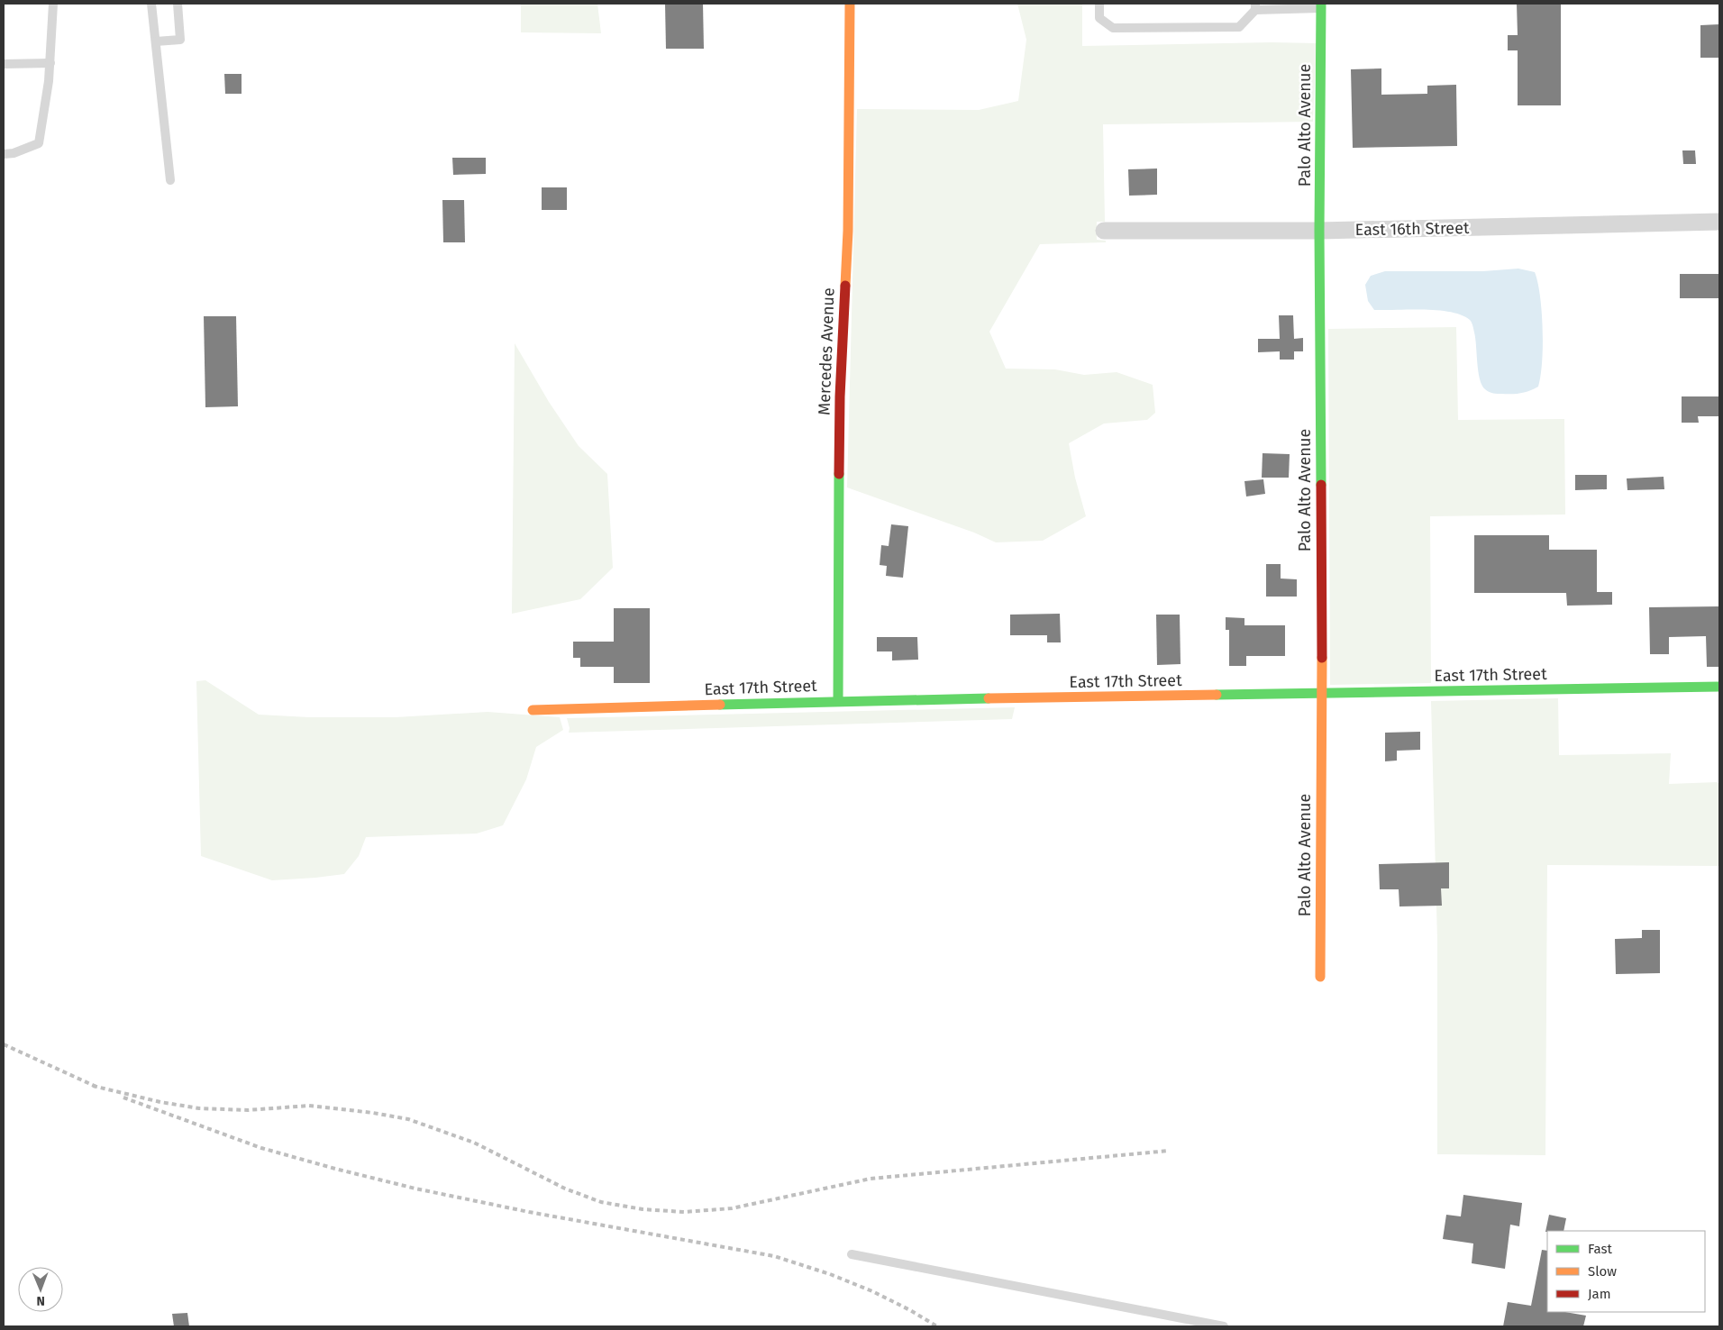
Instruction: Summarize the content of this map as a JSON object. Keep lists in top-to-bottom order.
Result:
{
  "streets": {
    "street": [
      "Palo Alto Avenue",
      "East 16th Street",
      "Mercedes Avenue",
      "East 17th Street"
    ]
  },
  "crossings": [
    ["Palo Alto Avenue", "East 16th Street"],
    ["Palo Alto Avenue", "East 17th Street"],
    ["Mercedes Avenue", "East 17th Street"]
  ],
  "legend": ["Fast", "Slow", "Jam"],
  "north": "bottom"
}
